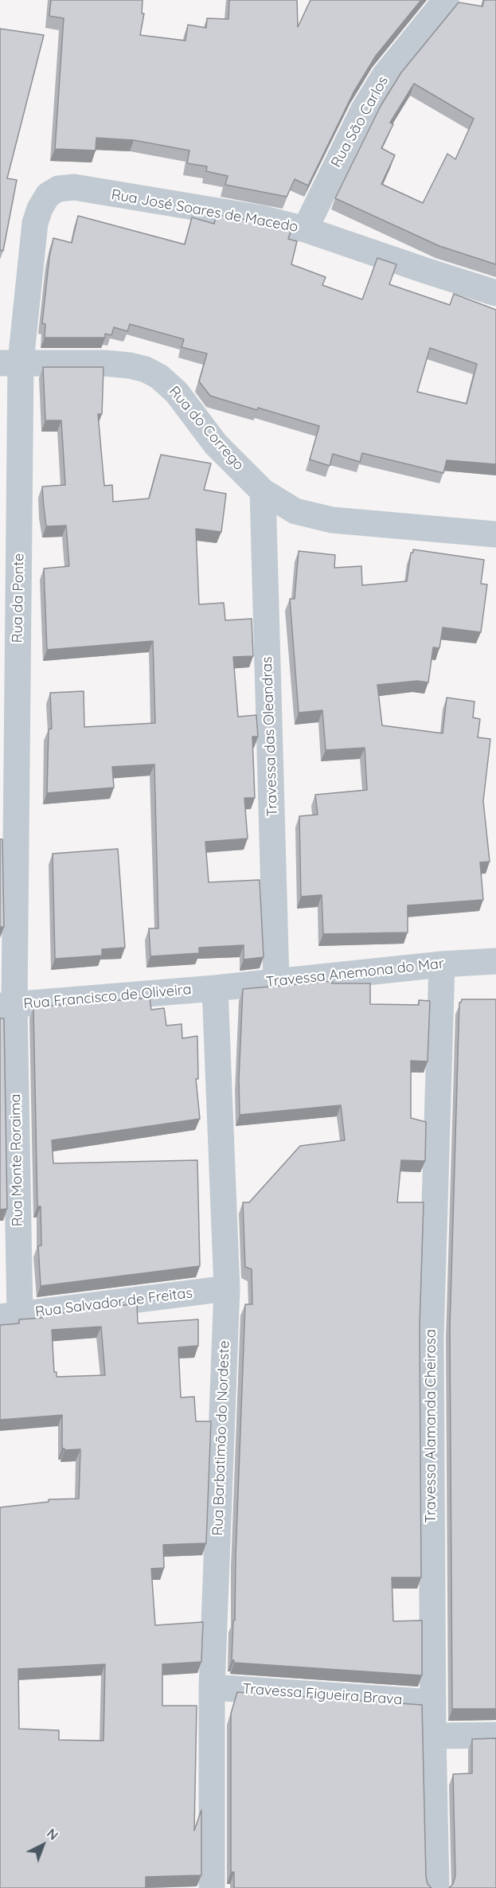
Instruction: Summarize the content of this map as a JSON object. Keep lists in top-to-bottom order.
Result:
{
  "streets": {
    "street": [
      "Rua São Carlos",
      "Rua José Soares de Macedo",
      "Rua do Corrego",
      "Rua da Ponte",
      "Travessa das Oleandras",
      "Travessa Anemona do Mar",
      "Rua Francisco de Oliveira",
      "Rua Monte Roraima",
      "Rua Salvador de Freitas",
      "Travessa Alamanda Cheirosa",
      "Rua Barbatimão do Nordeste",
      "Travessa Figueira Brava"
    ]
  },
  "crossings": [
    ["Rua São Carlos", "Rua José Soares de Macedo"],
    ["Rua José Soares de Macedo", "Rua da Ponte"],
    ["Rua do Corrego", "Rua da Ponte"],
    ["Rua do Corrego", "Travessa das Oleandras"],
    ["Rua da Ponte", "Rua Francisco de Oliveira"],
    ["Rua da Ponte", "Rua Monte Roraima"],
    ["Travessa das Oleandras", "Travessa Anemona do Mar"],
    ["Travessa Anemona do Mar", "Rua Francisco de Oliveira"],
    ["Travessa Anemona do Mar", "Travessa Alamanda Cheirosa"],
    ["Travessa Anemona do Mar", "Rua Barbatimão do Nordeste"],
    ["Rua Francisco de Oliveira", "Rua Monte Roraima"],
    ["Rua Francisco de Oliveira", "Rua Barbatimão do Nordeste"],
    ["Rua Monte Roraima", "Rua Salvador de Freitas"],
    ["Rua Salvador de Freitas", "Rua Barbatimão do Nordeste"],
    ["Travessa Alamanda Cheirosa", "Travessa Figueira Brava"],
    ["Rua Barbatimão do Nordeste", "Travessa Figueira Brava"]
  ],
  "north": "top right"
}
